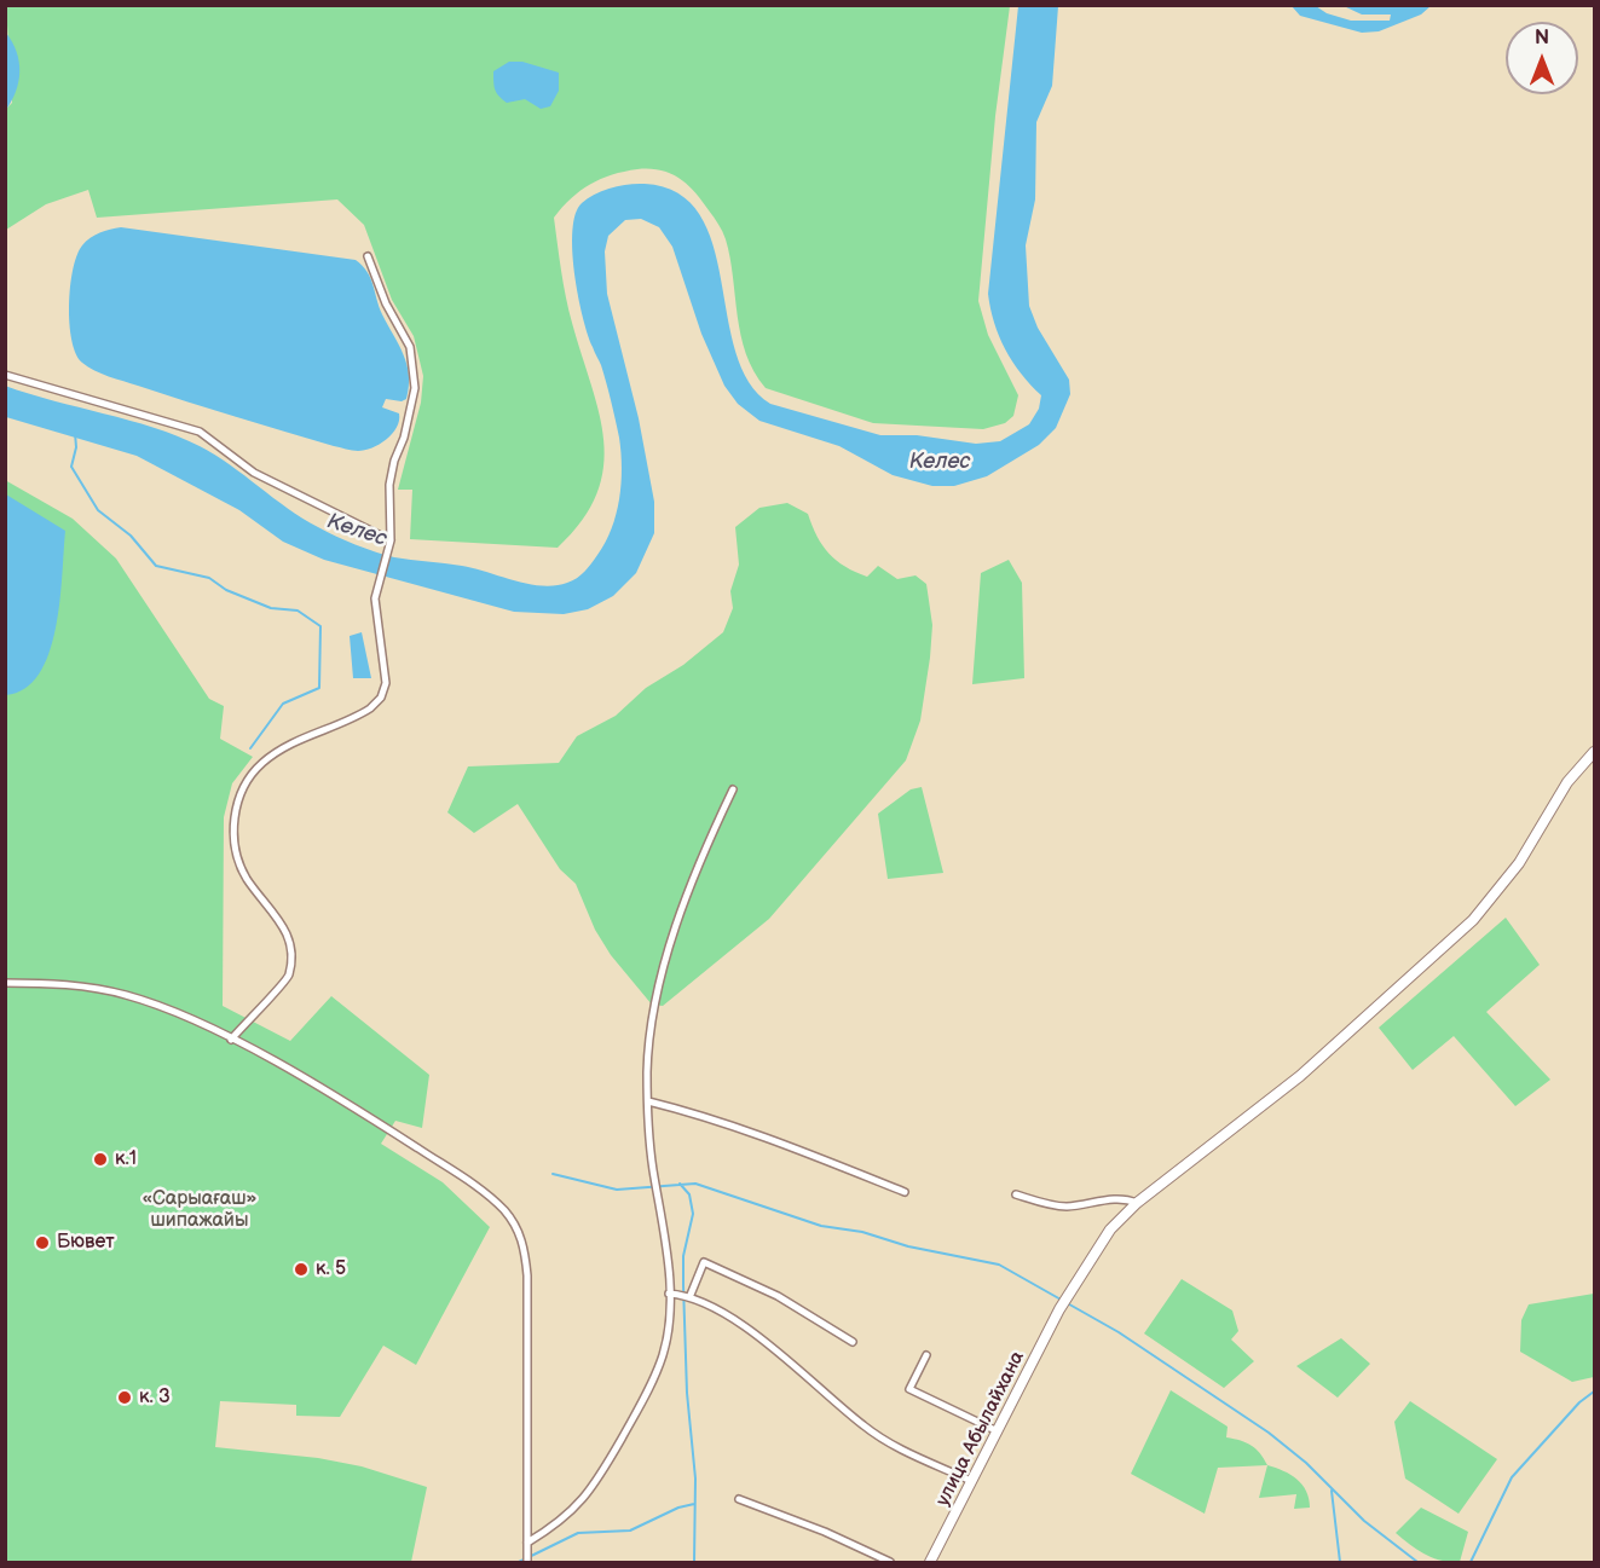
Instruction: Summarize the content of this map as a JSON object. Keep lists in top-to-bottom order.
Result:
{
  "streets": {
    "main road": ["улица Абылайхана"]
  },
  "water": ["Келес"],
  "parks": ["«Сарыағаш» шипажайы"],
  "places": [
    "к.1",
    "Бювет",
    "к. 5",
    "к. 3"
  ],
  "north": "top"
}
